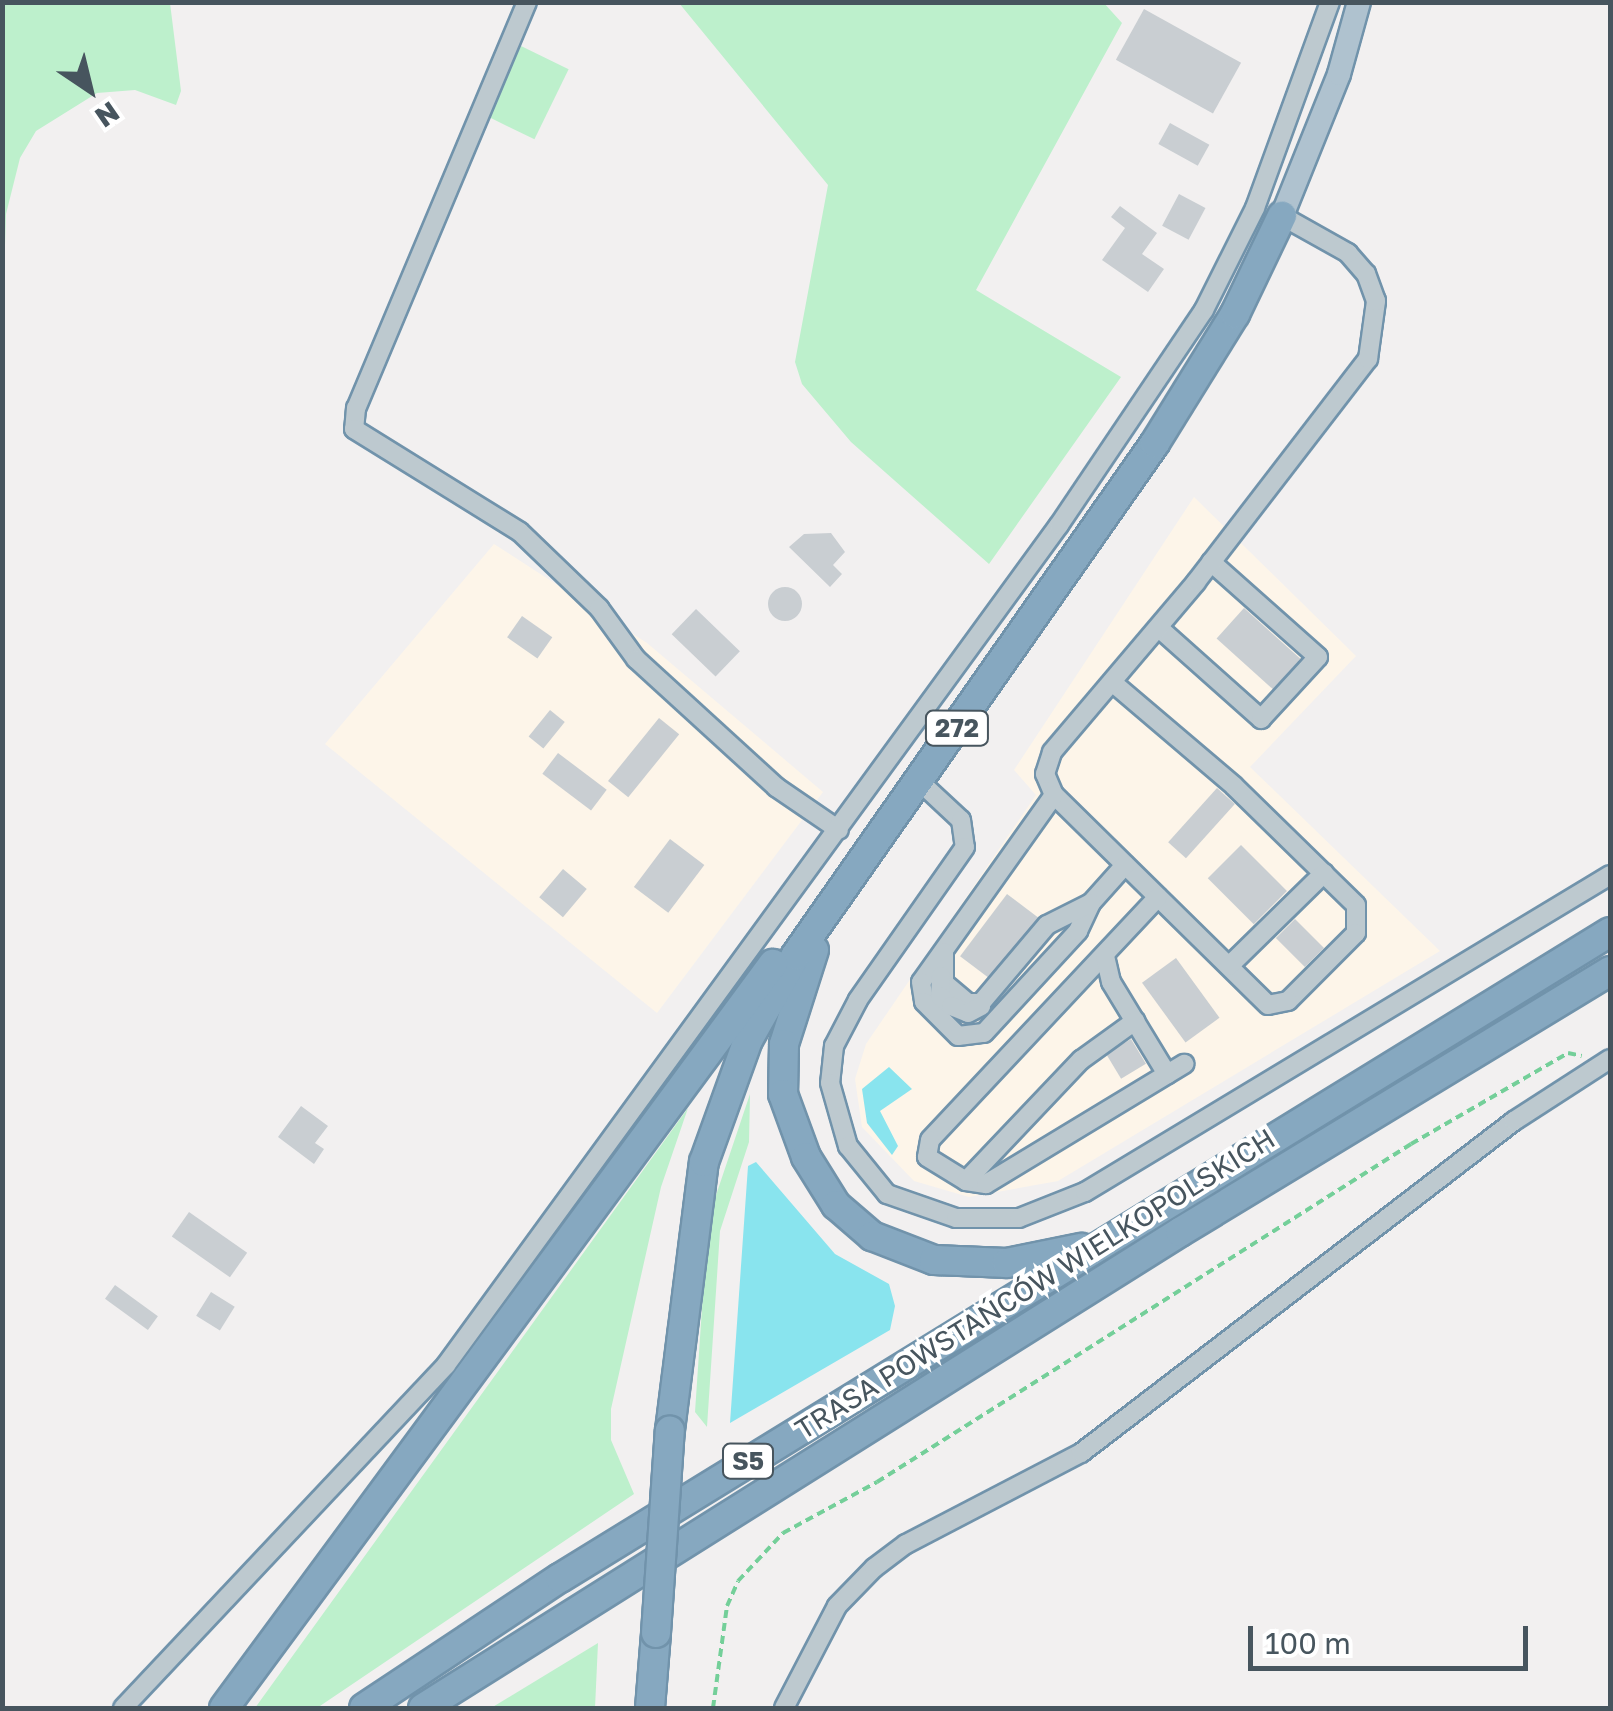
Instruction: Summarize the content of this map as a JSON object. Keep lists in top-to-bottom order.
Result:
{
  "streets": {
    "highway": ["272", "TRASA POWSTAŃCÓW WIELKOPOLSKICH", "S5"]
  },
  "scale_bar": "100 m",
  "north": "bottom right"
}
